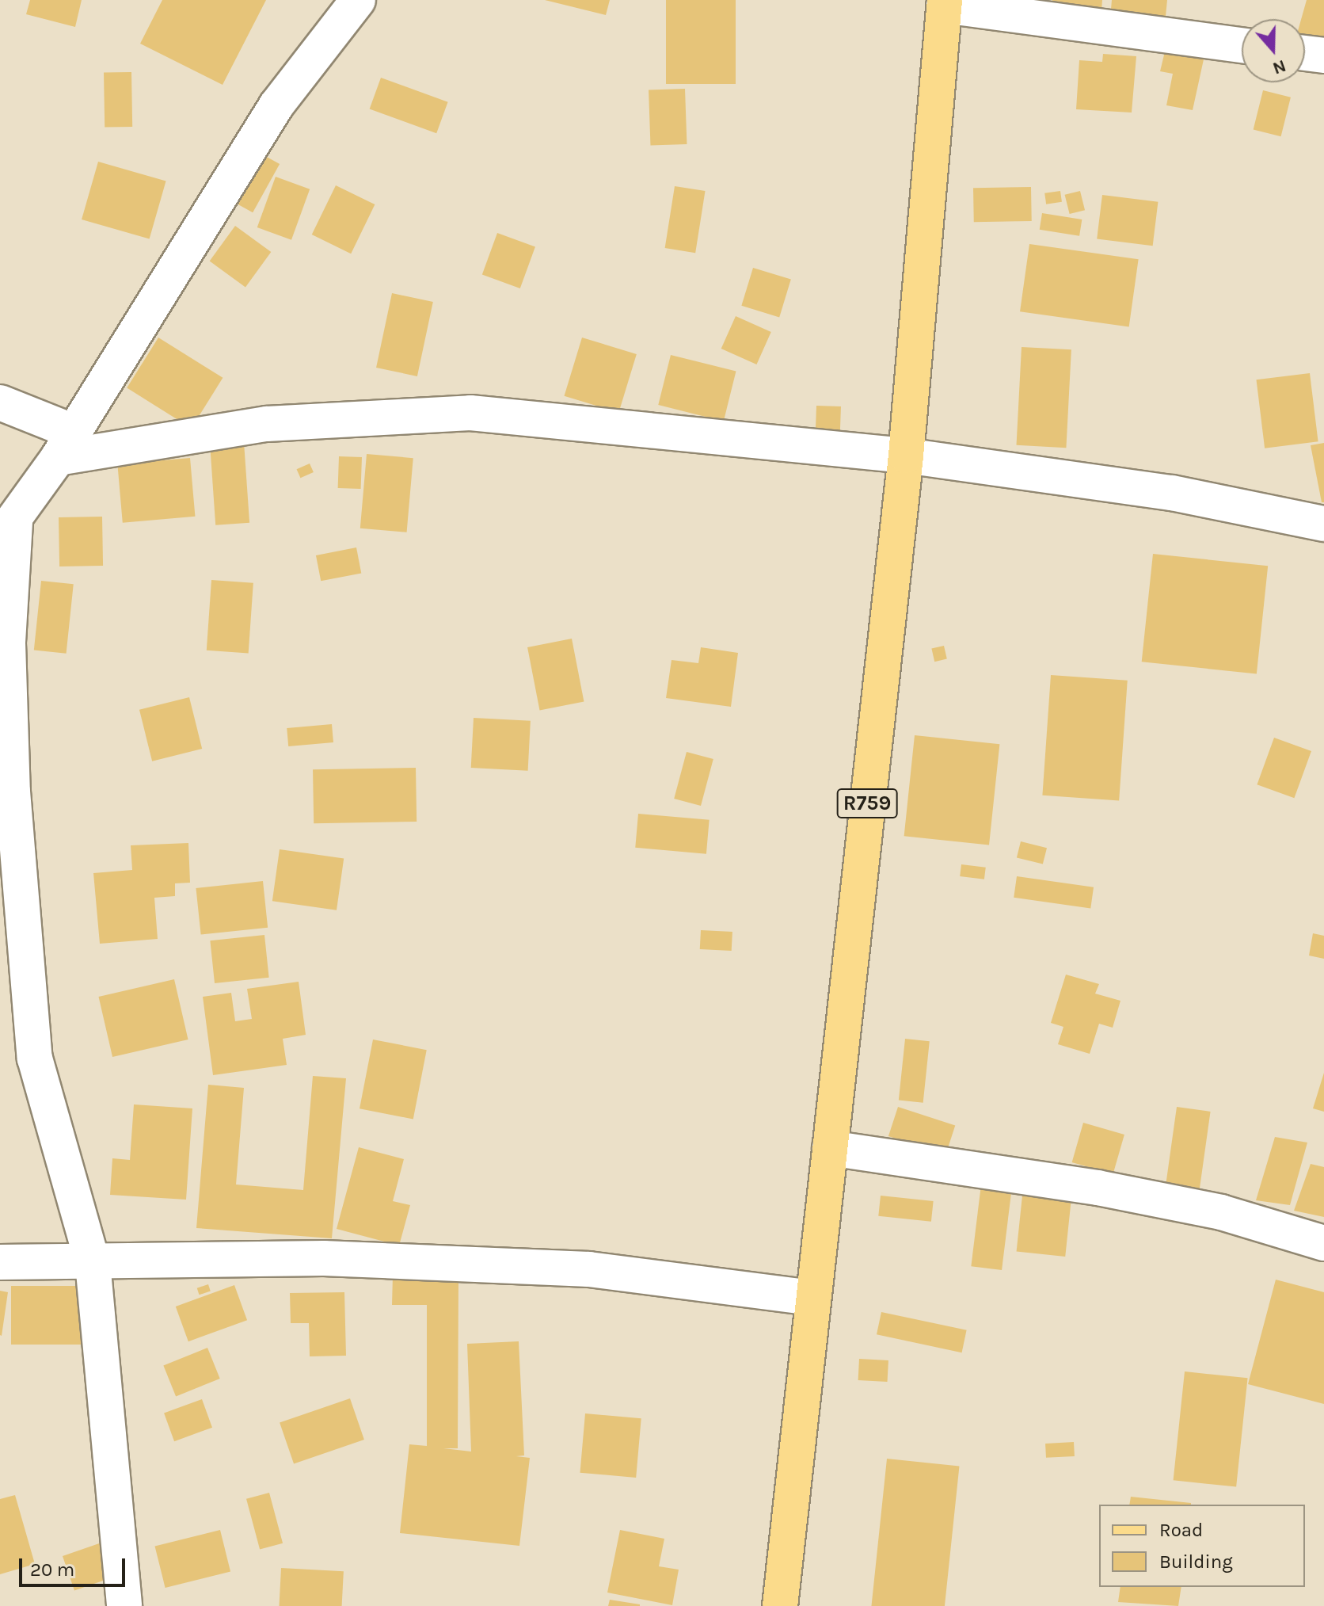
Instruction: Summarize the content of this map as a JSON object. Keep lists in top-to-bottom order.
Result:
{
  "streets": {
    "main road": ["R759"]
  },
  "legend": ["Road", "Building"],
  "scale_bar": "20 m",
  "north": "bottom"
}
